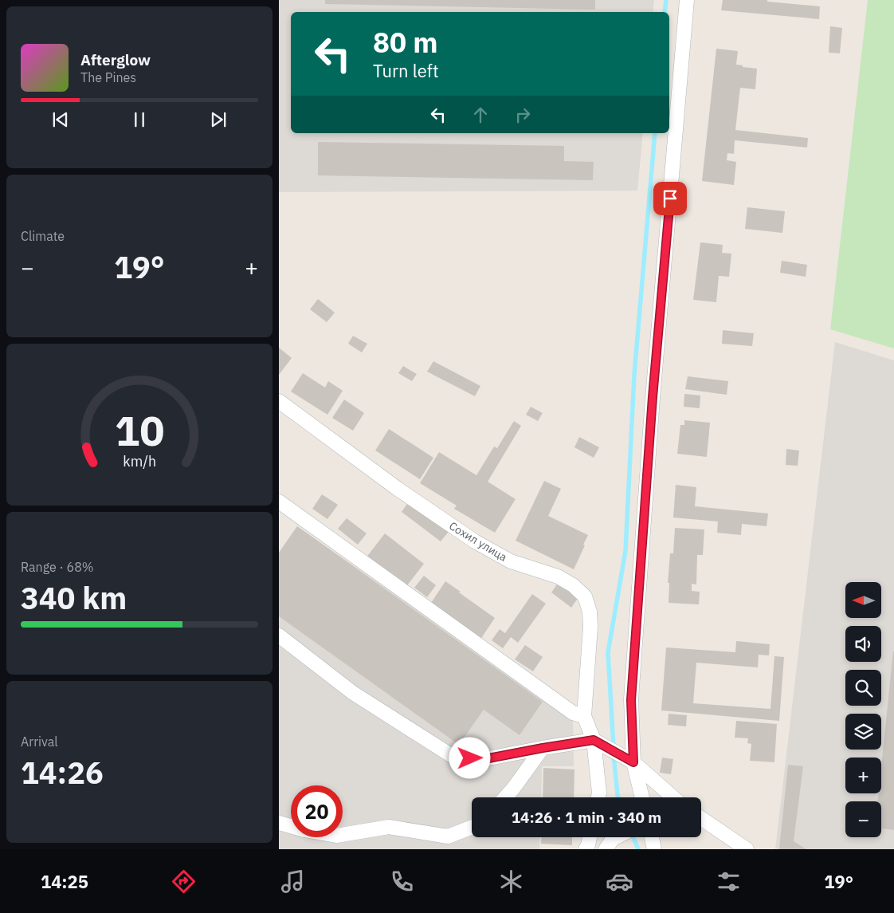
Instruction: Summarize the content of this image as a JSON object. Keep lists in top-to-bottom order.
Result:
{
  "streets": {
    "street": ["Сохил улица"]
  },
  "north": "left",
  "page": {
    "turn": ["80 m", "Turn left"],
    "song": ["Afterglow", "The Pines"],
    "tile": [
      "Climate",
      ["Range · 68%", "340 km"],
      ["Arrival", "14:26"]
    ],
    "heat": ["−", "19°", "+"],
    "map_buttons": ["+", "−"],
    "limit": "20",
    "trip": "14:26 · 1 min · 340 m",
    "tabs": ["14:25", "19°"],
    "gauge": ["10", "km/h"]
  }
}
